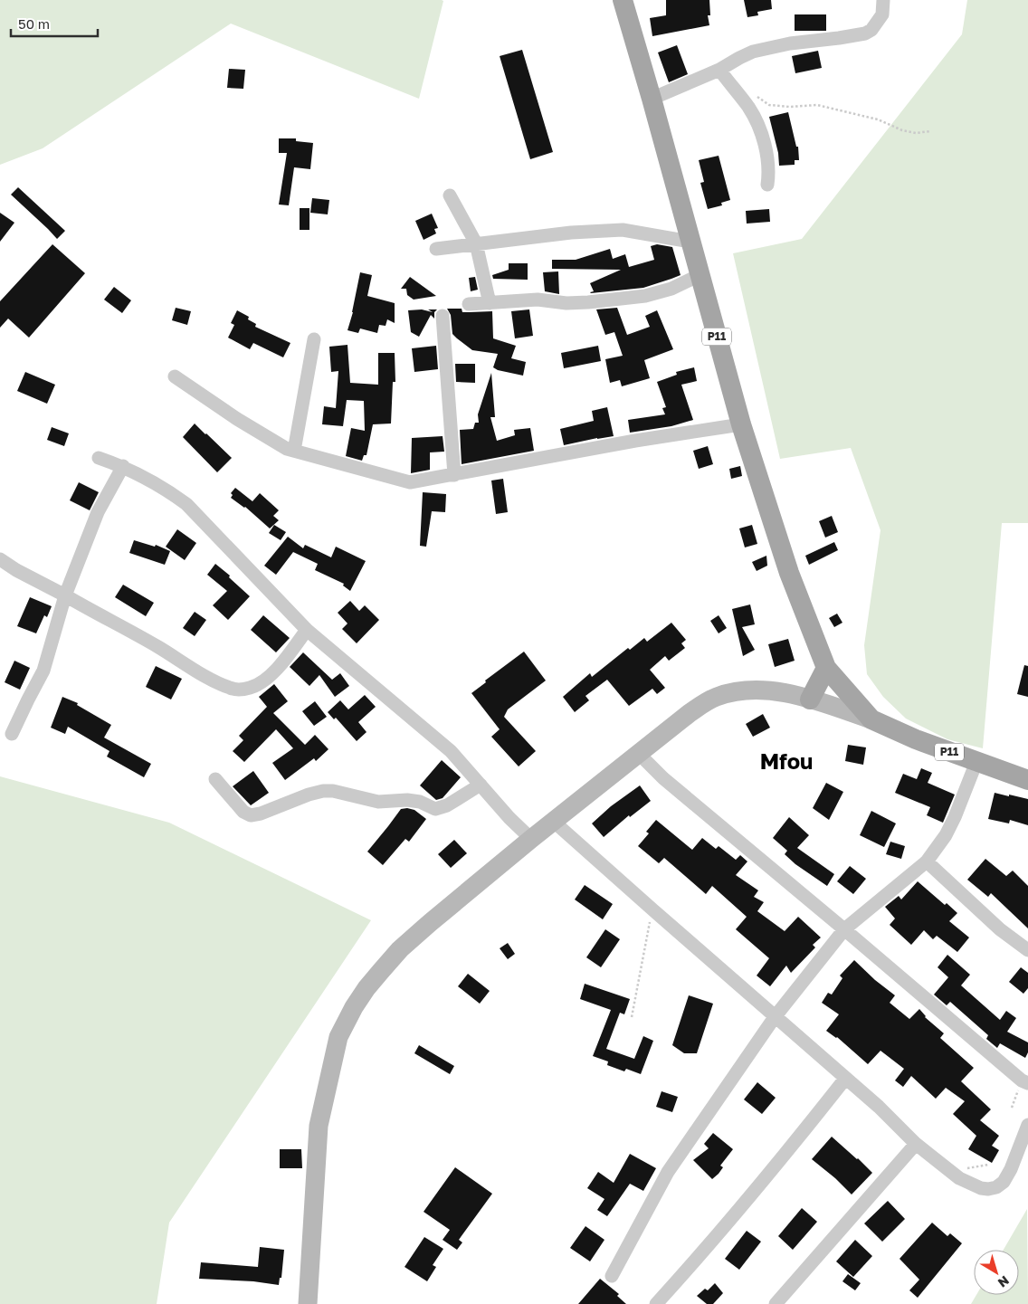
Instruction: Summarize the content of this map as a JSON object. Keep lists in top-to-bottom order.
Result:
{
  "streets": {
    "main road": ["P11"]
  },
  "districts": ["Mfou"],
  "scale_bar": "50 m",
  "north": "bottom right"
}
